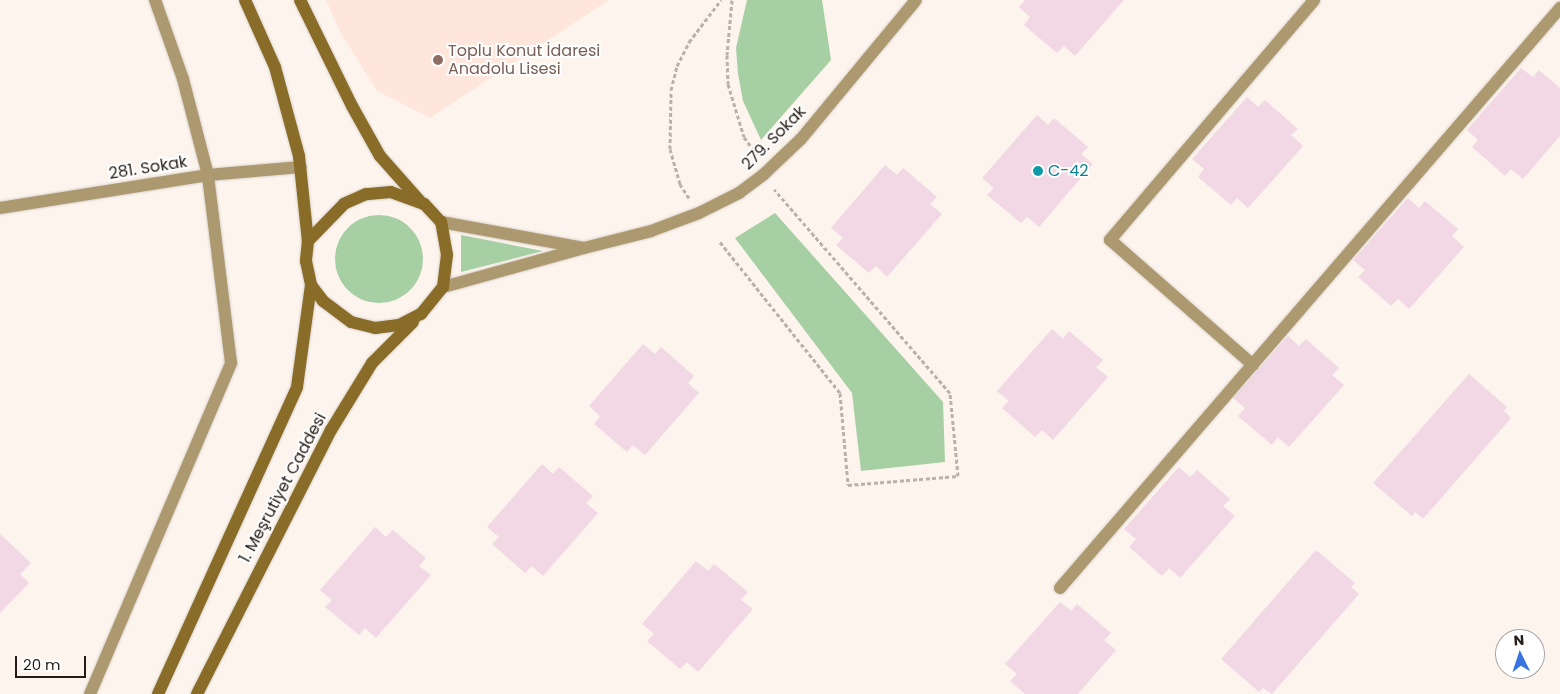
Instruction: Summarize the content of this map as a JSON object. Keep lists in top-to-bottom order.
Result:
{
  "streets": {
    "main road": ["1. Meşrutiyet Caddesi"],
    "street": ["279. Sokak", "281. Sokak"]
  },
  "crossings": [
    ["279. Sokak", "1. Meşrutiyet Caddesi"]
  ],
  "places": ["Toplu Konut İdaresi Anadolu Lisesi", "C-42"],
  "scale_bar": "20 m",
  "north": "top"
}
